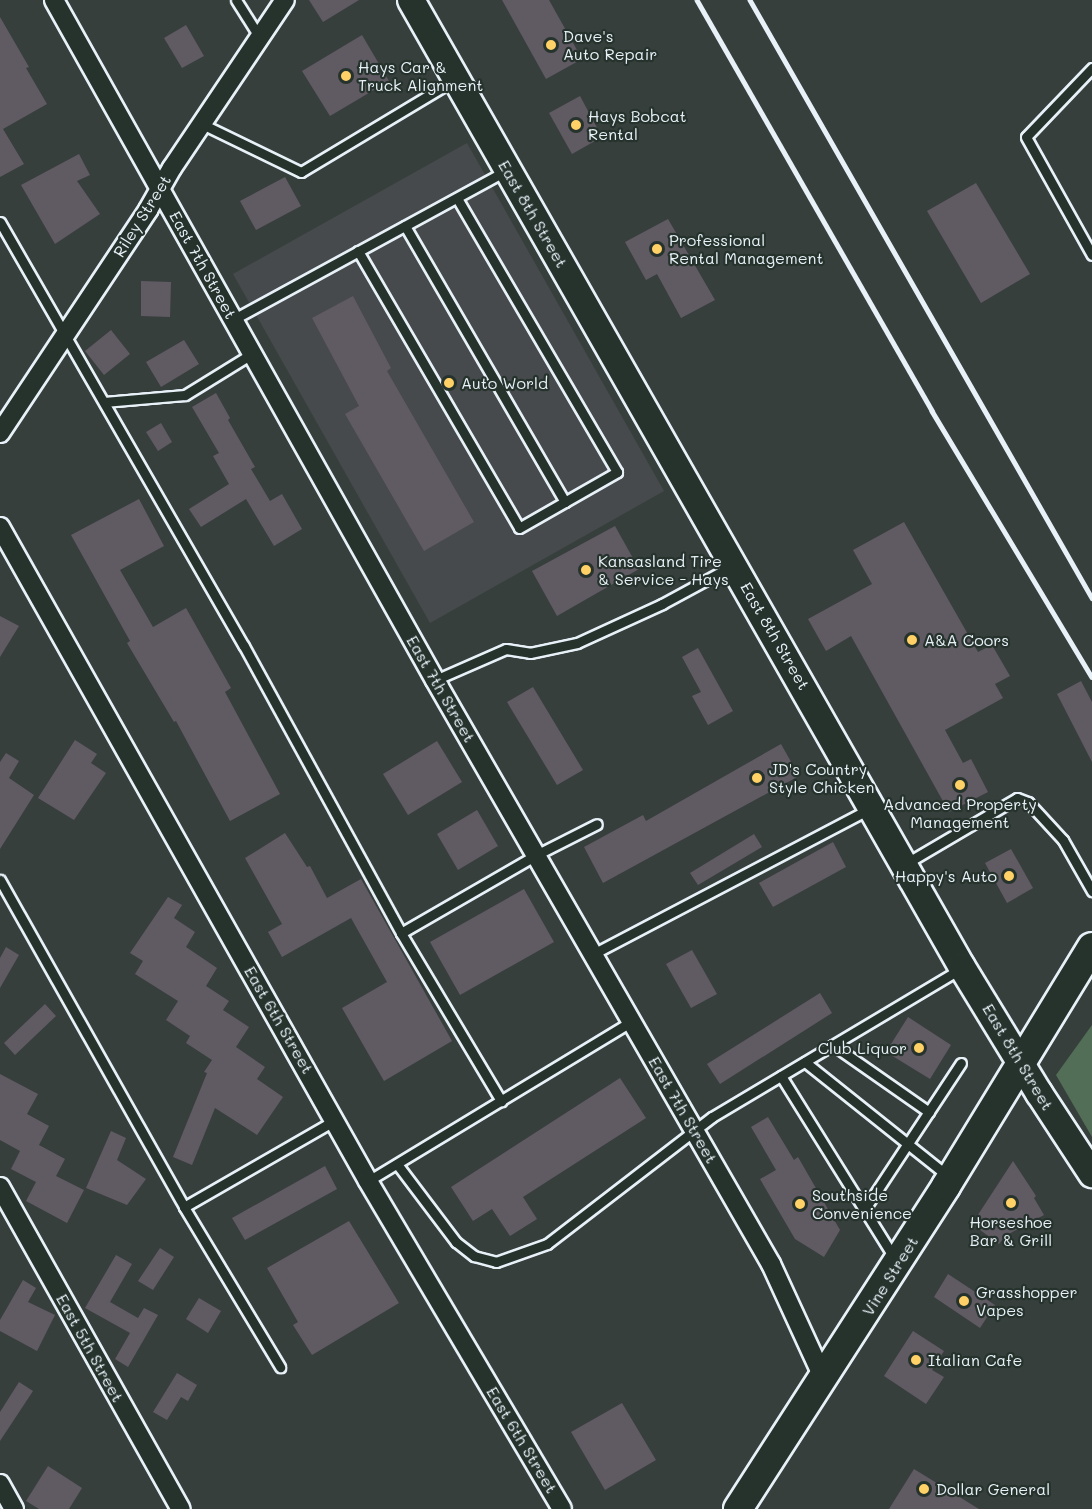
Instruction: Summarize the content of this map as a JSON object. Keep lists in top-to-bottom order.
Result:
{
  "streets": {
    "main road": ["East 8th Street", "Vine Street"],
    "street": [
      "Riley Street",
      "East 7th Street",
      "East 6th Street",
      "East 5th Street"
    ]
  },
  "crossings": [
    ["East 8th Street", "Vine Street"],
    ["Riley Street", "East 7th Street"],
    ["East 7th Street", "Vine Street"]
  ],
  "places": [
    "Dave's Auto Repair",
    "Hays Car & Truck Alignment",
    "Hays Bobcat Rental",
    "Professional Rental Management",
    "Auto World",
    "Kansasland Tire & Service - Hays",
    "A&A Coors",
    "JD's Country Style Chicken",
    "Advanced Property Management",
    "Happy's Auto",
    "Club Liquor",
    "Horseshoe Bar & Grill",
    "Southside Convenience",
    "Grasshopper Vapes",
    "Italian Cafe",
    "Dollar General"
  ]
}
